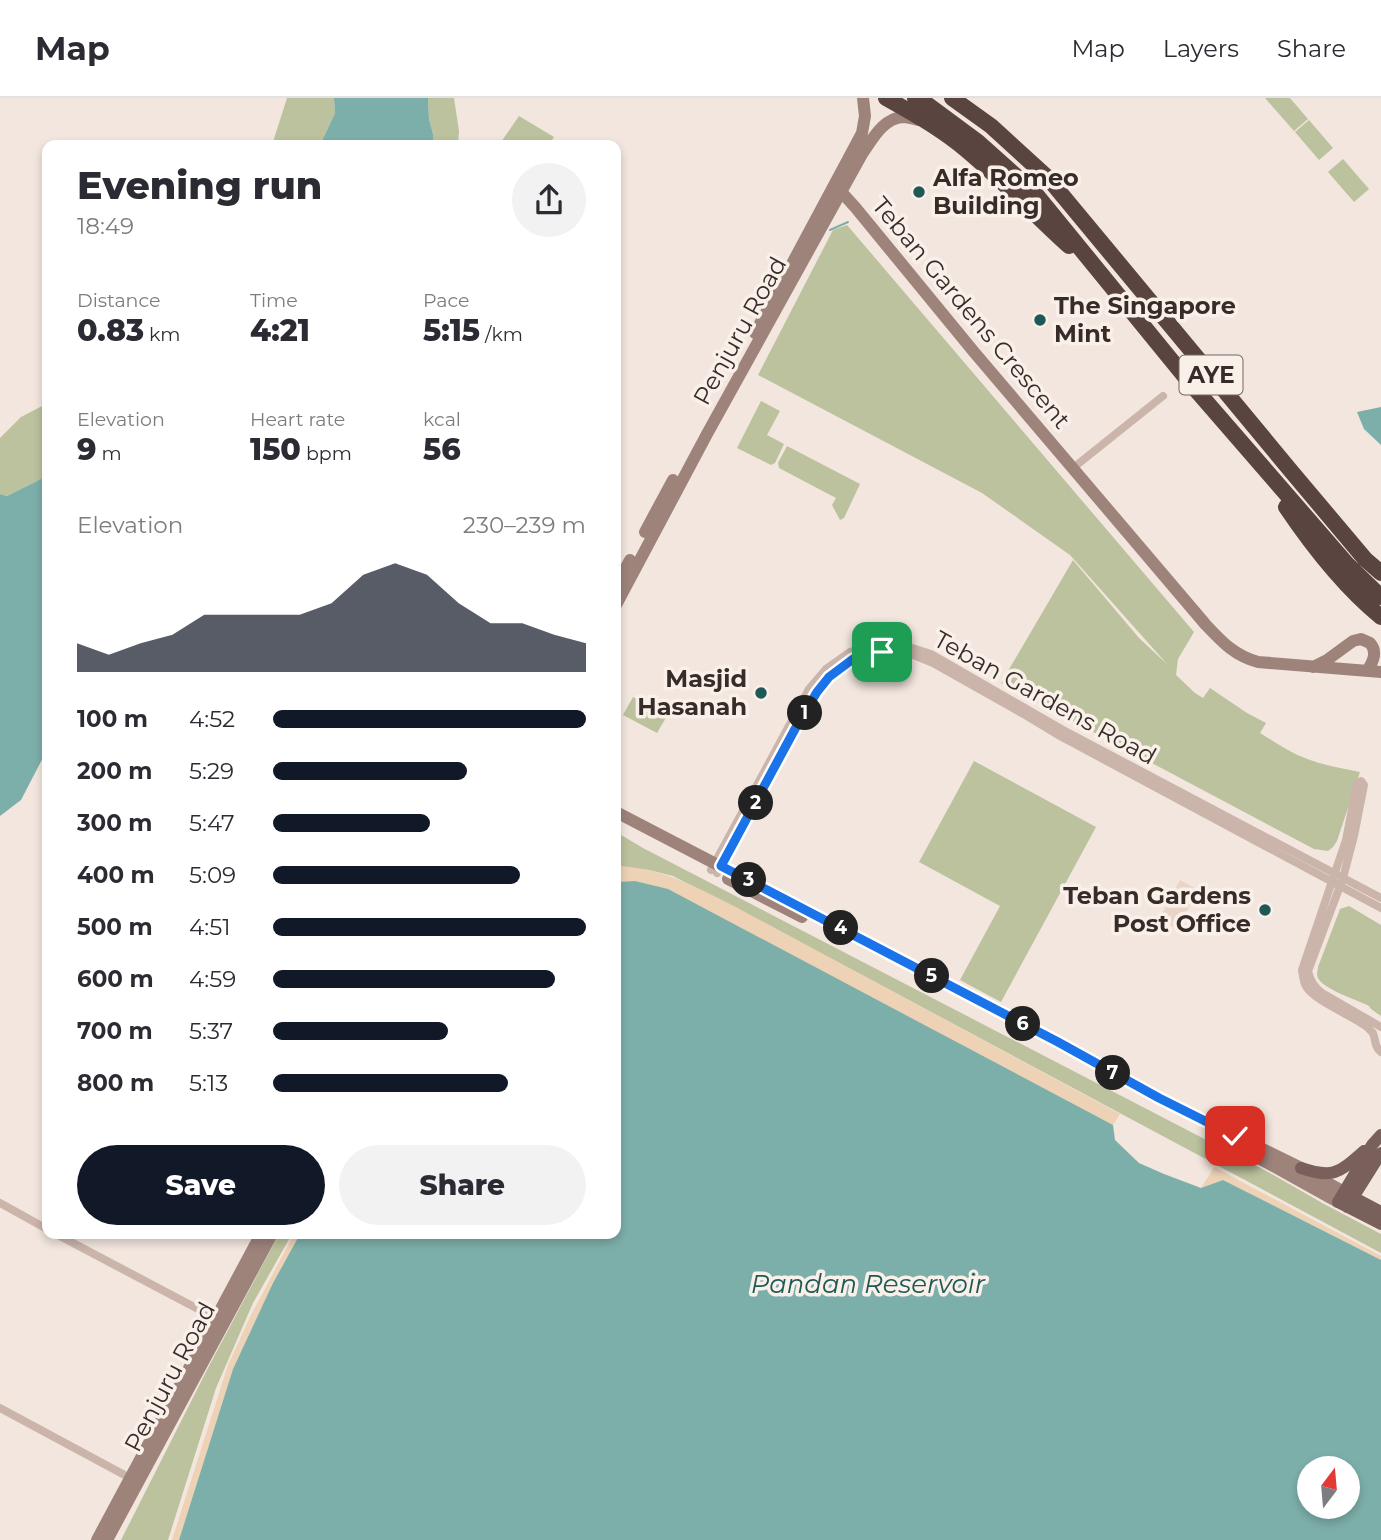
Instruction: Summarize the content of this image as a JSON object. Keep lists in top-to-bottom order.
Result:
{
  "streets": {
    "highway": ["AYE"],
    "main road": ["Teban Gardens Crescent", "Penjuru Road"],
    "street": ["Teban Gardens Road"]
  },
  "crossings": [
    ["Teban Gardens Crescent", "Penjuru Road"]
  ],
  "water": ["Pandan Reservoir"],
  "places": [
    "Alfa Romeo Building",
    "The Singapore Mint",
    "Masjid Hasanah",
    "Teban Gardens Post Office"
  ],
  "north": "top",
  "page": {
    "header": "Map",
    "nav": ["Map", "Layers", "Share"],
    "heading": ["Evening run", "18:49"],
    "stats": [
      ["Distance", "0.83 km"],
      ["Time", "4:21"],
      ["Pace", "5:15 /km"],
      ["Elevation", "9 m"],
      ["Heart rate", "150 bpm"],
      ["kcal", "56"]
    ],
    "chart": ["Elevation", "230–239 m"],
    "list": [
      {
        "name": "100 m",
        "note": "4:52"
      },
      {
        "name": "200 m",
        "note": "5:29"
      },
      {
        "name": "300 m",
        "note": "5:47"
      },
      {
        "name": "400 m",
        "note": "5:09"
      },
      {
        "name": "500 m",
        "note": "4:51"
      },
      {
        "name": "600 m",
        "note": "4:59"
      },
      {
        "name": "700 m",
        "note": "5:37"
      },
      {
        "name": "800 m",
        "note": "5:13"
      }
    ],
    "pins": [
      "1",
      "2",
      "3",
      "4",
      "5",
      "6",
      "7"
    ],
    "buttons": ["Save", "Share"]
  }
}
